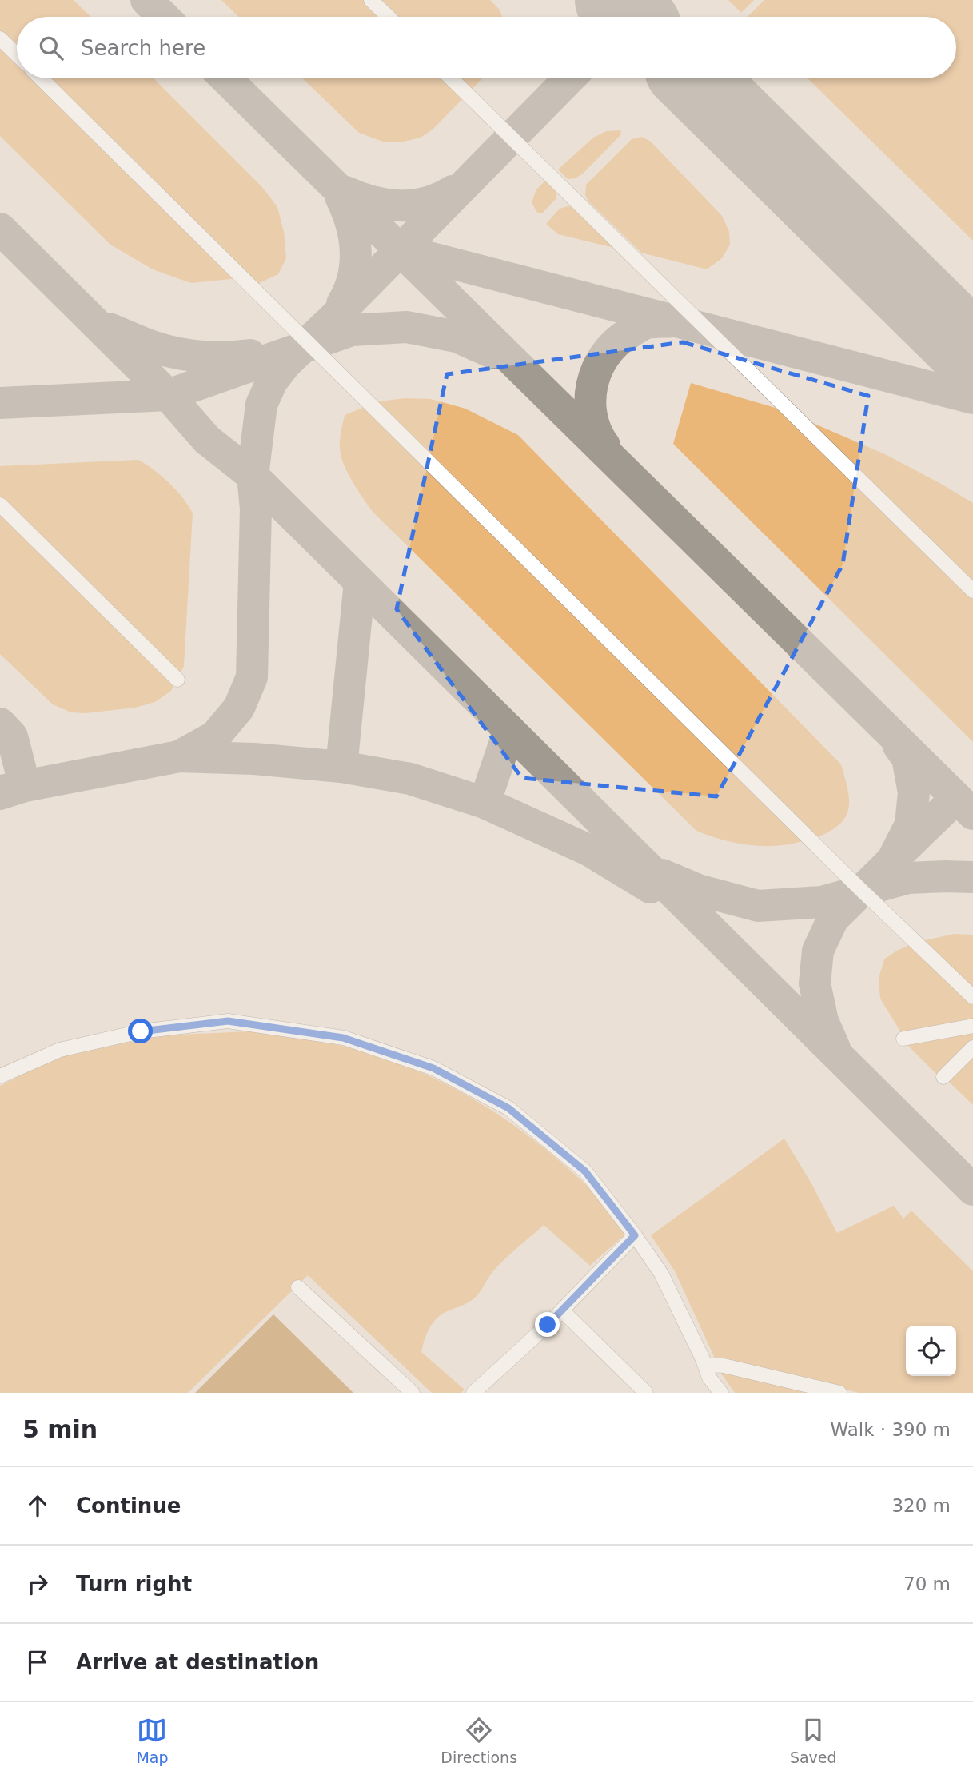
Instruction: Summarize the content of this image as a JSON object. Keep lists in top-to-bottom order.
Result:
{
  "page": {
    "search": "Search here",
    "heading": ["5 min", "Walk · 390 m"],
    "list": [
      ["Continue", "320 m"],
      ["Turn right", "70 m"],
      "Arrive at destination"
    ],
    "nav": ["Map", "Directions", "Saved"]
  }
}
